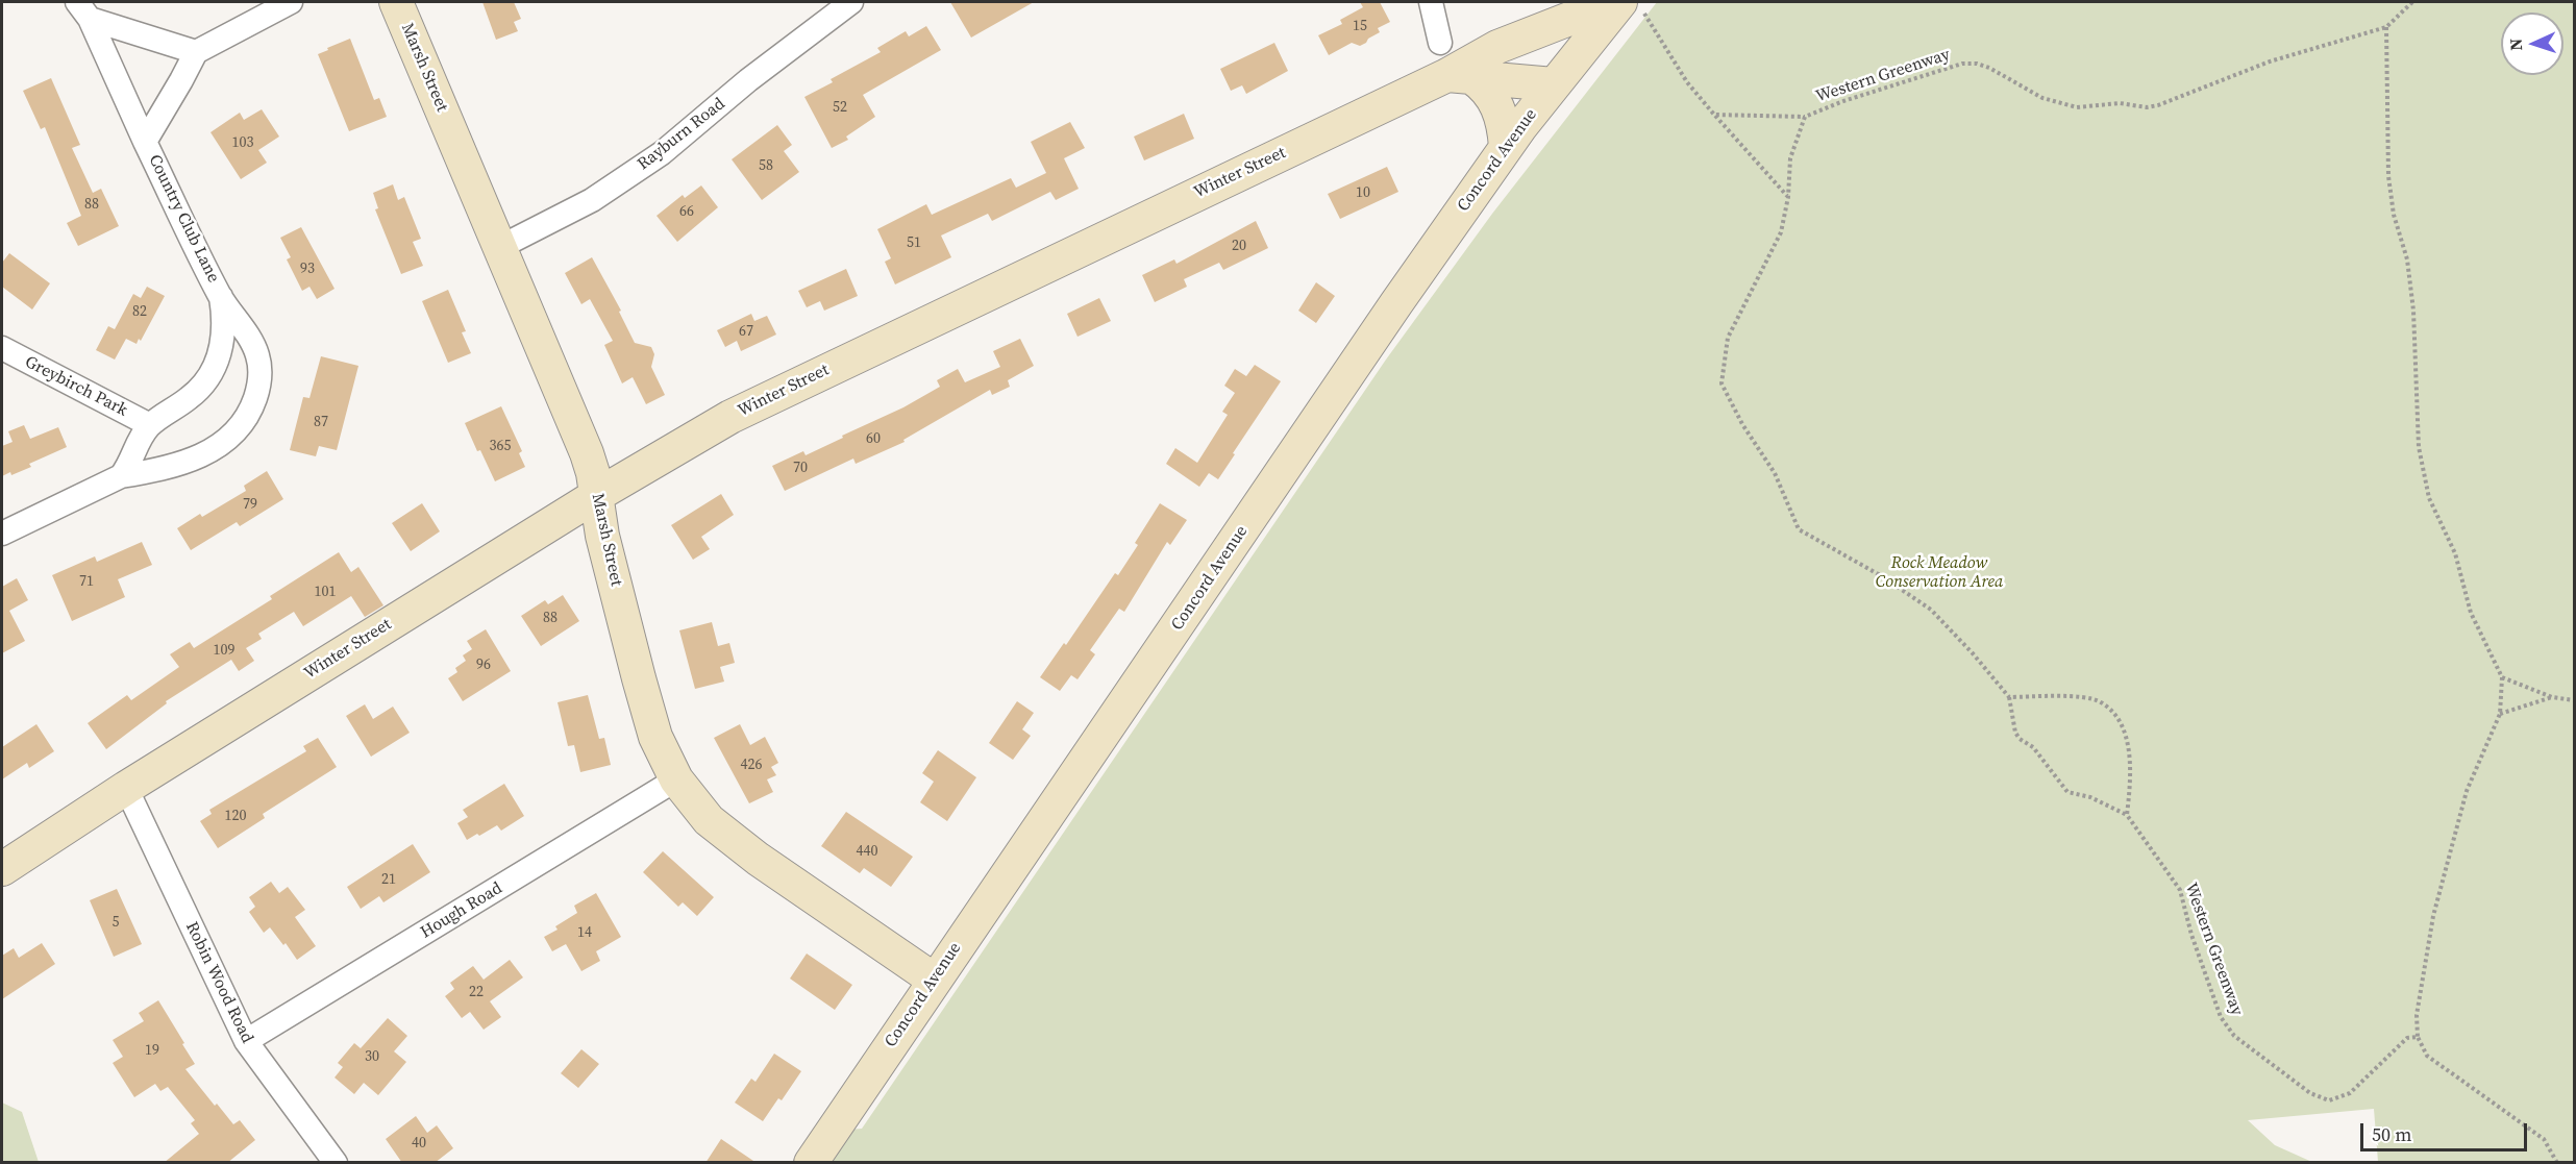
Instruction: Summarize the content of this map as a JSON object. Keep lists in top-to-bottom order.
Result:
{
  "streets": {
    "main road": ["Marsh Street", "Concord Avenue", "Winter Street"],
    "street": [
      "Rayburn Road",
      "Country Club Lane",
      "Greybirch Park",
      "Hough Road",
      "Robin Wood Road"
    ],
    "path": ["Western Greenway"]
  },
  "crossings": [
    ["Marsh Street", "Rayburn Road"],
    ["Marsh Street", "Concord Avenue"],
    ["Marsh Street", "Winter Street"],
    ["Marsh Street", "Hough Road"],
    ["Winter Street", "Robin Wood Road"],
    ["Country Club Lane", "Greybirch Park"],
    ["Hough Road", "Robin Wood Road"]
  ],
  "parks": ["Rock Meadow Conservation Area"],
  "house_numbers": [
    "15",
    "52",
    "103",
    "58",
    "10",
    "88",
    "66",
    "51",
    "20",
    "93",
    "82",
    "67",
    "87",
    "60",
    "365",
    "70",
    "79",
    "71",
    "101",
    "88",
    "109",
    "96",
    "426",
    "120",
    "440",
    "21",
    "5",
    "14",
    "22",
    "19",
    "30",
    "40"
  ],
  "scale_bar": "50 m",
  "north": "left"
}
